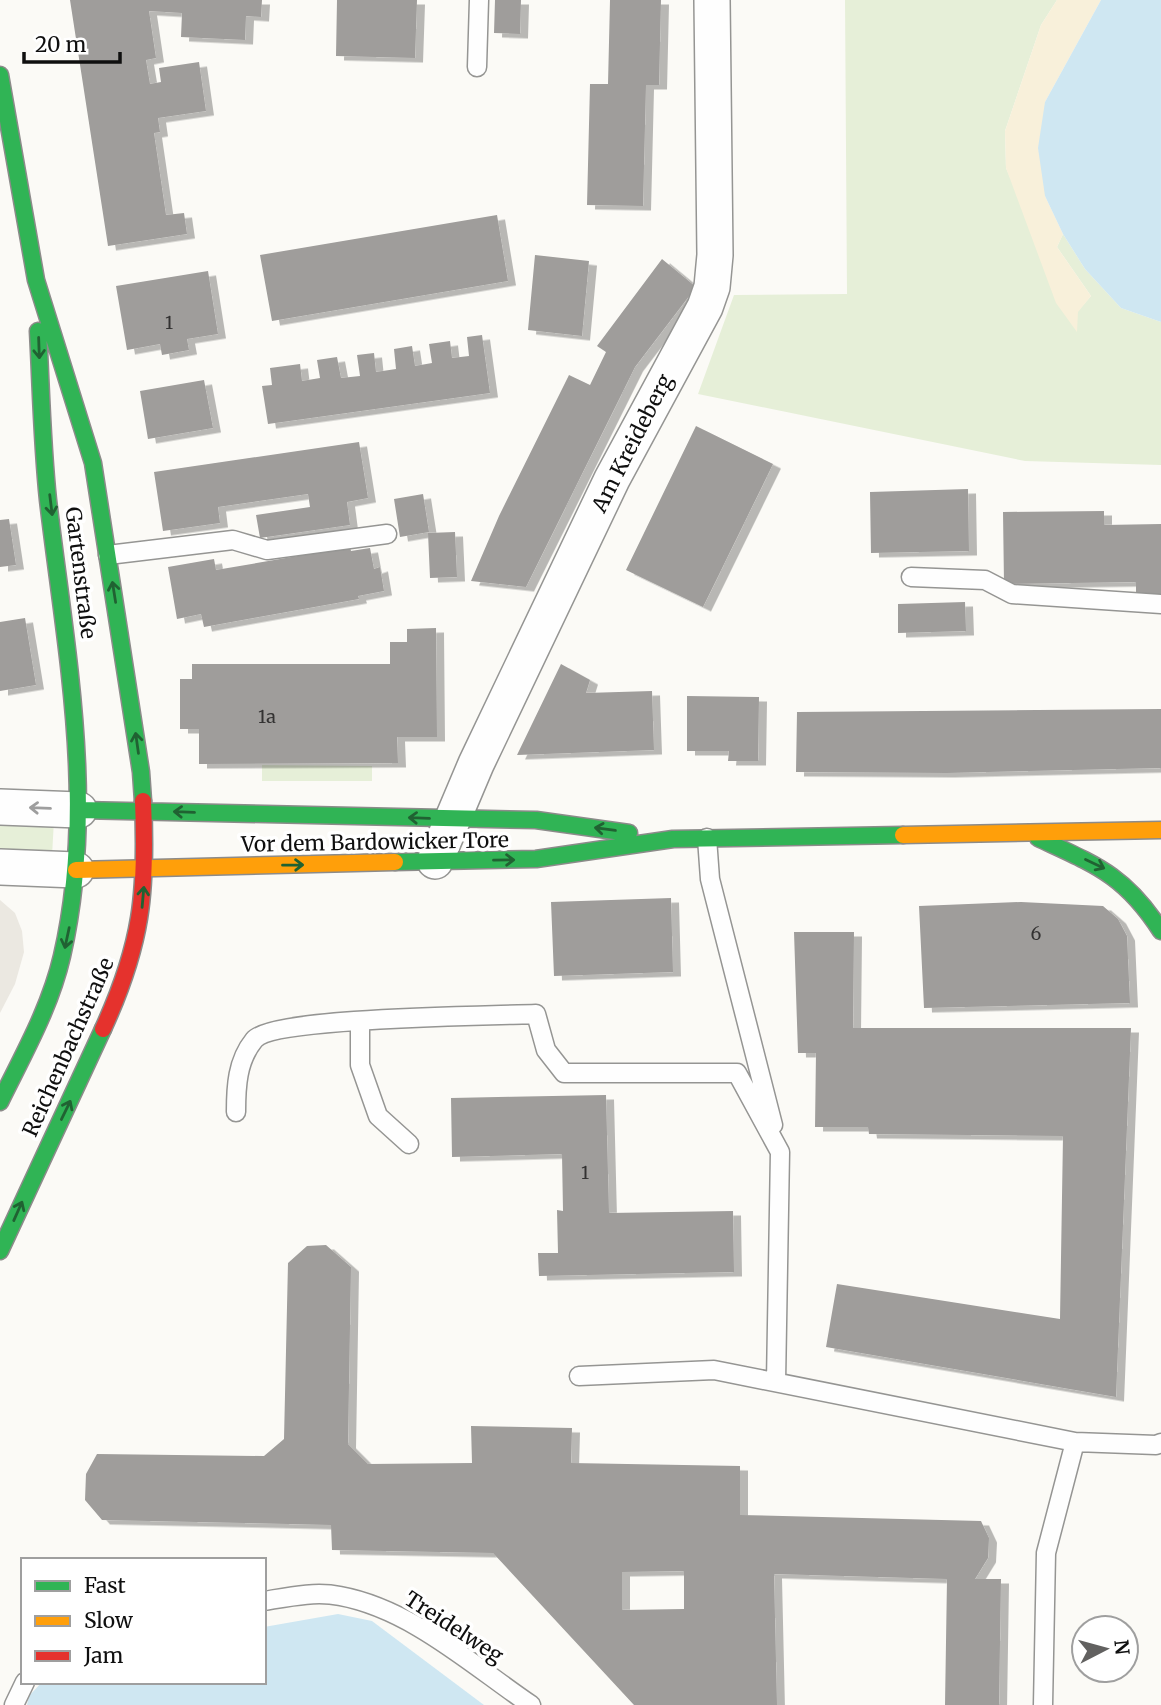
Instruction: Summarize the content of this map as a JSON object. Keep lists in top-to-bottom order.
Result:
{
  "streets": {
    "main road": ["Gartenstraße", "Vor dem Bardowicker Tore", "Reichenbachstraße"],
    "street": ["Am Kreideberg"],
    "lane": ["Treidelweg"]
  },
  "crossings": [
    ["Am Kreideberg", "Vor dem Bardowicker Tore"],
    ["Gartenstraße", "Vor dem Bardowicker Tore"],
    ["Gartenstraße", "Reichenbachstraße"],
    ["Vor dem Bardowicker Tore", "Reichenbachstraße"]
  ],
  "house_numbers": [
    "1",
    "1a",
    "6",
    "1"
  ],
  "legend": ["Fast", "Slow", "Jam"],
  "scale_bar": "20 m",
  "north": "right"
}
